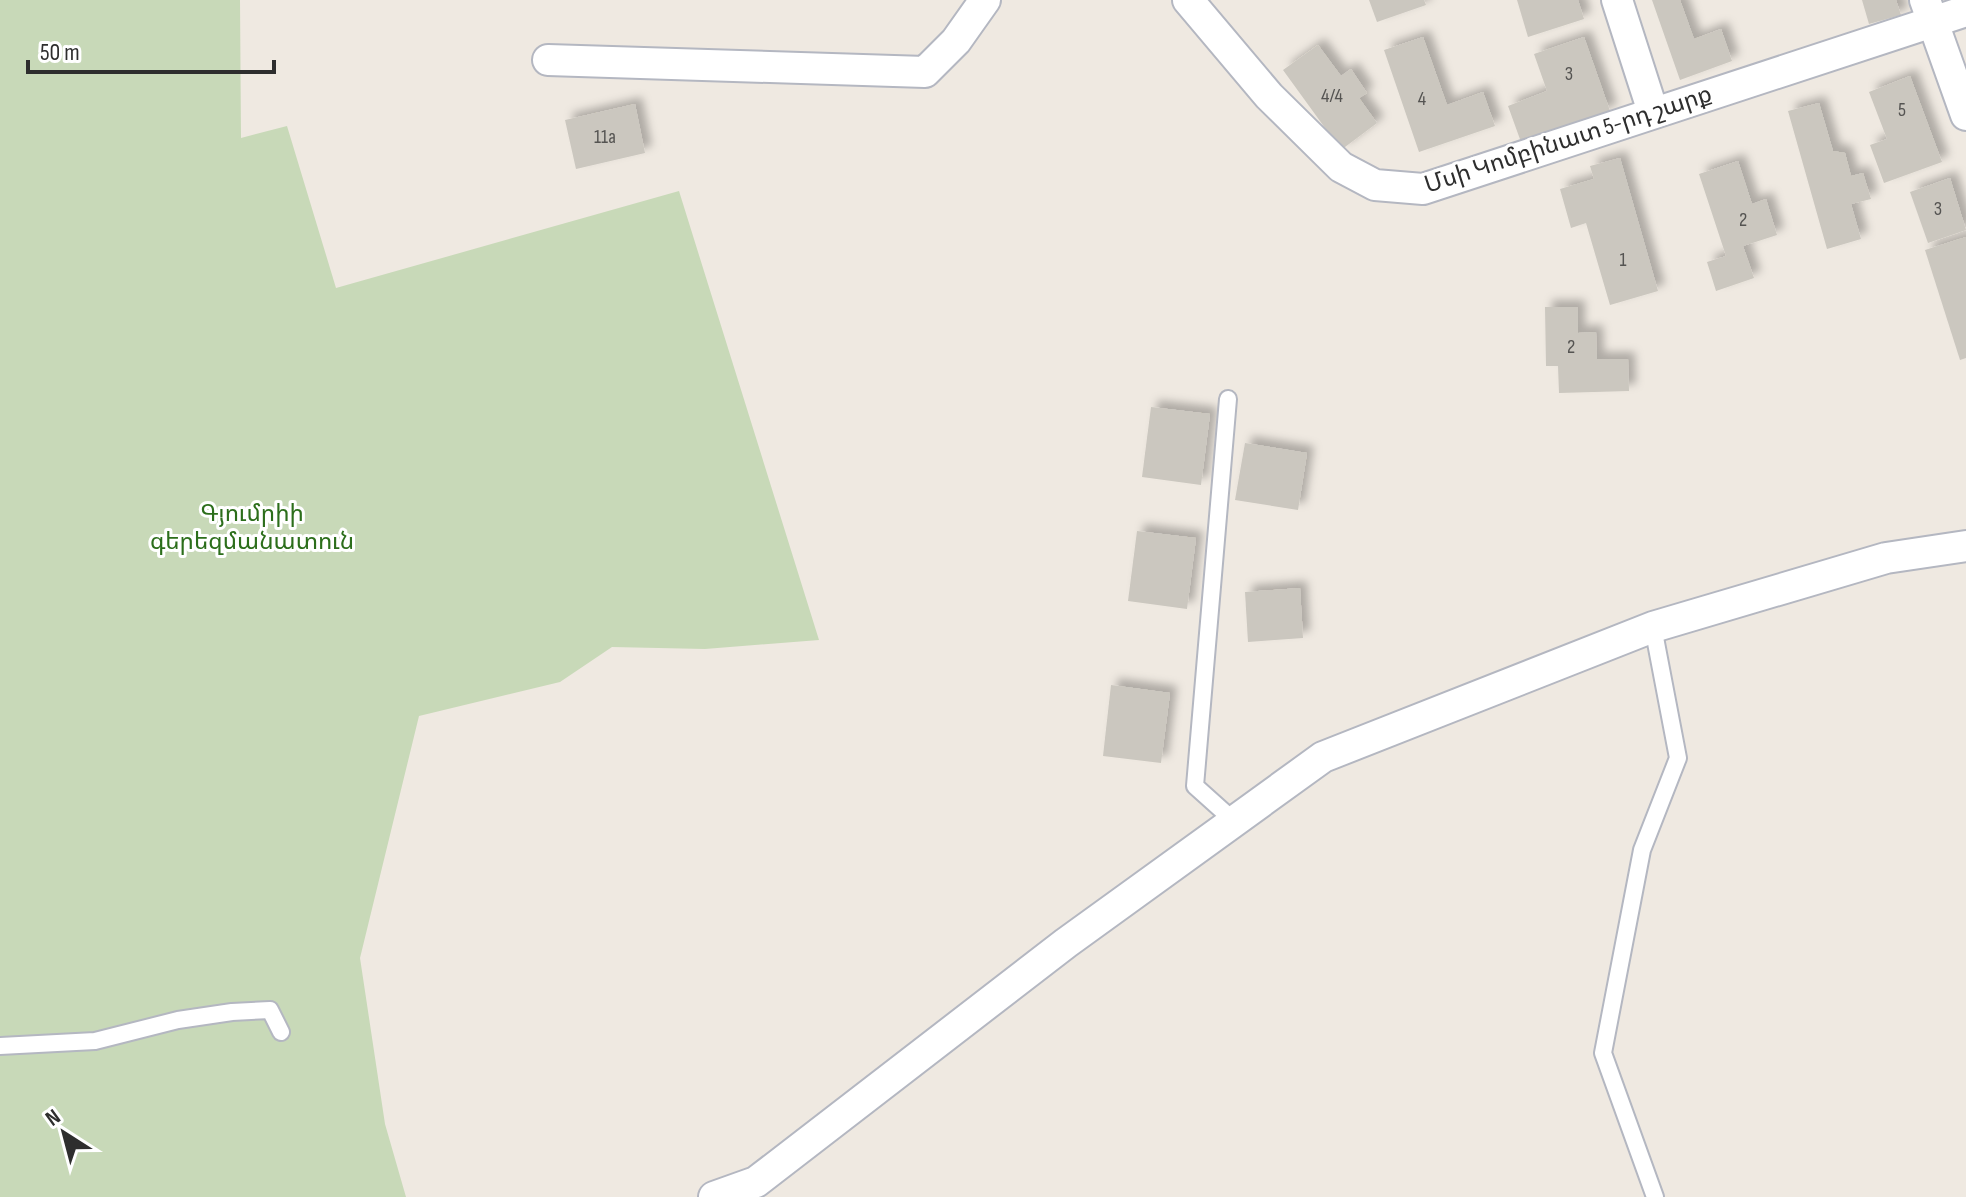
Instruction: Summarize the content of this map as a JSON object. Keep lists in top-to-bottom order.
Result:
{
  "streets": {
    "street": ["Մսի Կոմբինատ 5-րդ շարք"]
  },
  "parks": ["Գյումրիի գերեզմանատուն"],
  "house_numbers": [
    "3",
    "4/4",
    "4",
    "5",
    "11a",
    "3",
    "2",
    "1",
    "2"
  ],
  "scale_bar": "50 m",
  "north": "top left"
}
